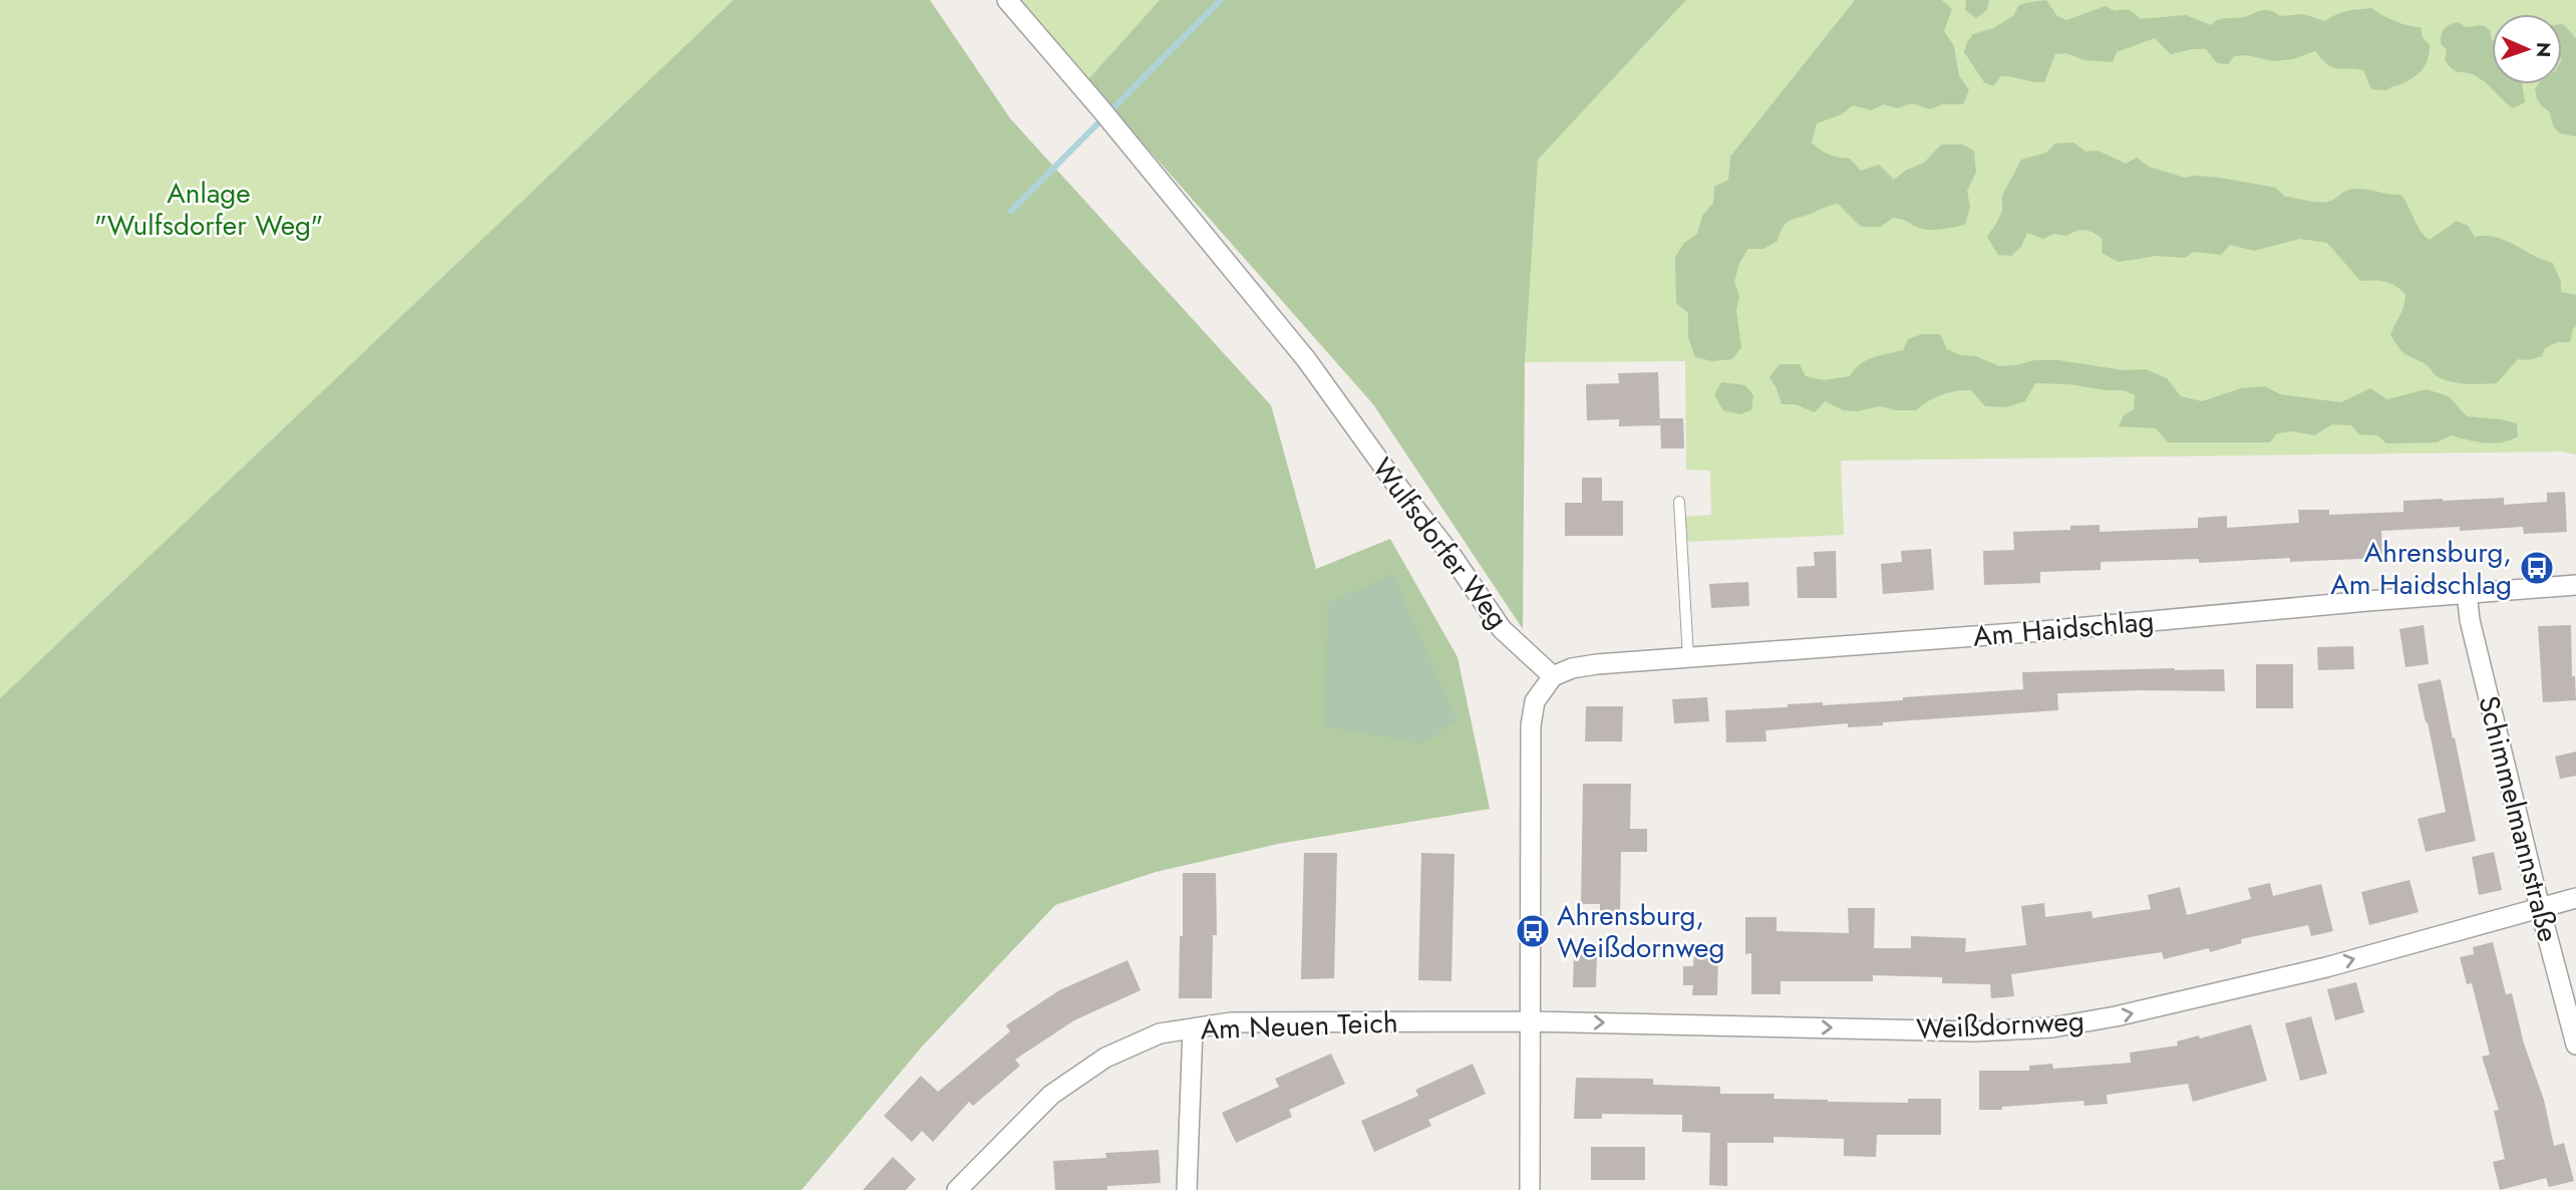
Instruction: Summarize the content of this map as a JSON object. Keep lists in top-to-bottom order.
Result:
{
  "streets": {
    "street": [
      "Wulfsdorfer Weg",
      "Am Haidschlag",
      "Schimmelmannstraße",
      "Weißdornweg",
      "Am Neuen Teich"
    ]
  },
  "crossings": [
    ["Wulfsdorfer Weg", "Am Haidschlag"],
    ["Am Haidschlag", "Schimmelmannstraße"],
    ["Schimmelmannstraße", "Weißdornweg"],
    ["Weißdornweg", "Am Neuen Teich"]
  ],
  "one_way": ["Weißdornweg"],
  "parks": ["Anlage \"Wulfsdorfer Weg\""],
  "places": {
    "bus stop": ["Ahrensburg, Am Haidschlag", "Ahrensburg, Weißdornweg"]
  },
  "north": "right"
}
